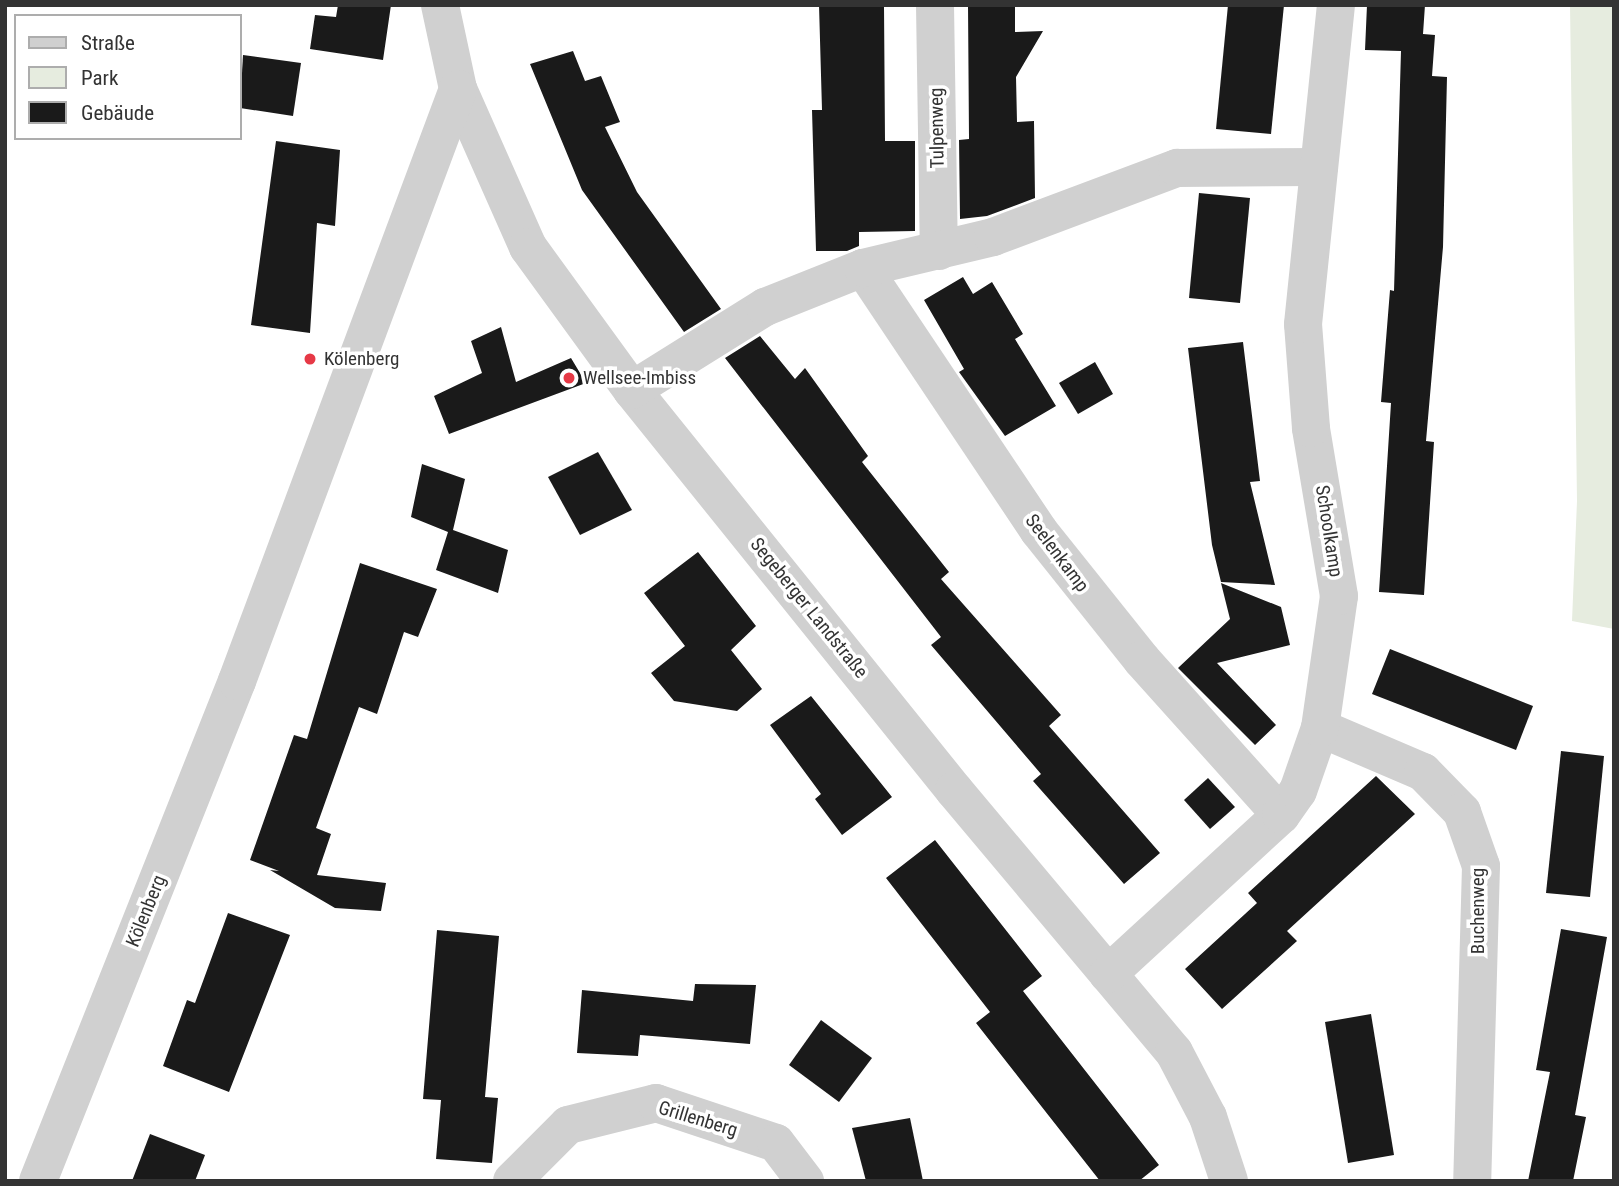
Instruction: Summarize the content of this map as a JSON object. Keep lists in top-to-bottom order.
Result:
{
  "streets": {
    "street": [
      "Tulpenweg",
      "Schoolkamp",
      "Seelenkamp",
      "Segeberger Landstraße",
      "Kölenberg",
      "Buchenweg",
      "Grillenberg"
    ]
  },
  "crossings": [
    ["Schoolkamp", "Seelenkamp"],
    ["Schoolkamp", "Segeberger Landstraße"],
    ["Schoolkamp", "Buchenweg"],
    ["Segeberger Landstraße", "Kölenberg"]
  ],
  "places": ["Kölenberg", "Wellsee-Imbiss"],
  "legend": ["Straße", "Park", "Gebäude"]
}
